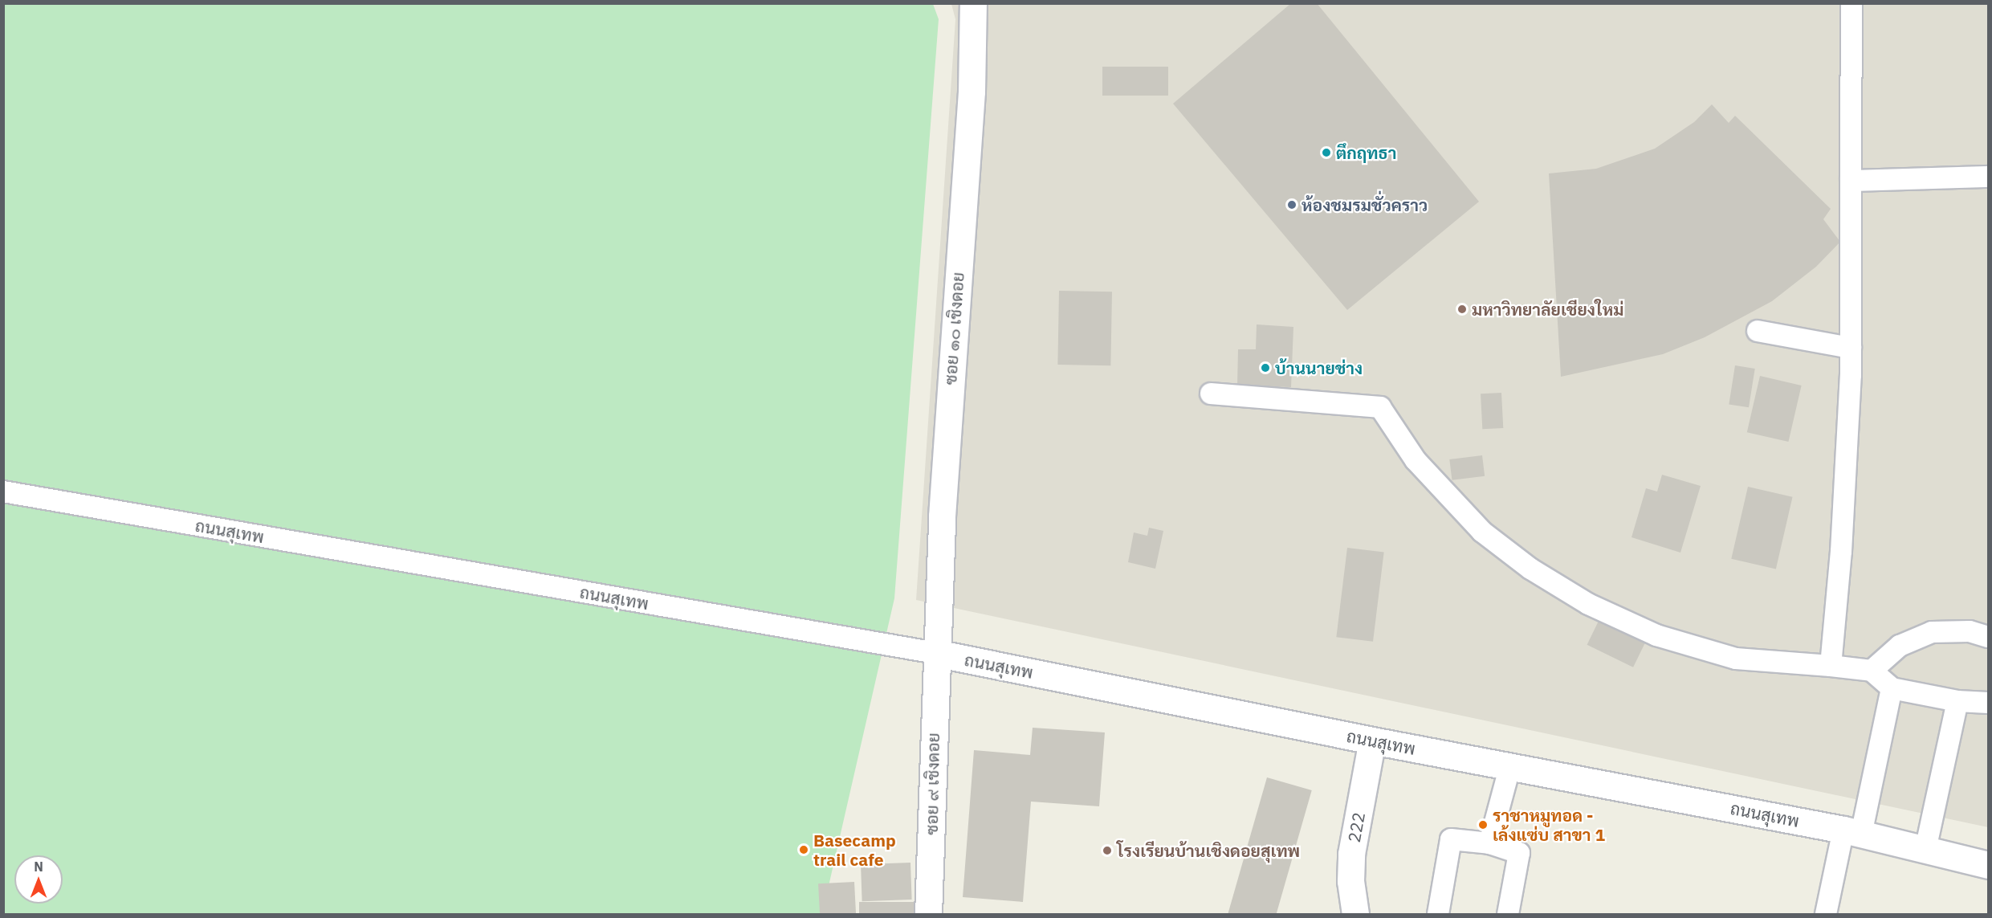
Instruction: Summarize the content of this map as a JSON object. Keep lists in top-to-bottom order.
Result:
{
  "streets": {
    "street": [
      "ซอย ๑๐ เชิงดอย",
      "ถนนสุเทพ",
      "ซอย ๙ เชิงดอย",
      "222"
    ]
  },
  "crossings": [
    ["ซอย ๑๐ เชิงดอย", "ถนนสุเทพ"],
    ["ซอย ๑๐ เชิงดอย", "ซอย ๙ เชิงดอย"],
    ["ถนนสุเทพ", "ซอย ๙ เชิงดอย"],
    ["ถนนสุเทพ", "222"]
  ],
  "places": [
    "ตึกฤทธา",
    "ห้องชมรมชั่วคราว",
    "มหาวิทยาลัยเชียงใหม่",
    "บ้านนายช่าง",
    "ราชาหมูทอด - เล้งแซ่บ สาขา 1",
    "Basecamp trail cafe",
    "โรงเรียนบ้านเชิงดอยสุเทพ"
  ],
  "north": "top"
}
